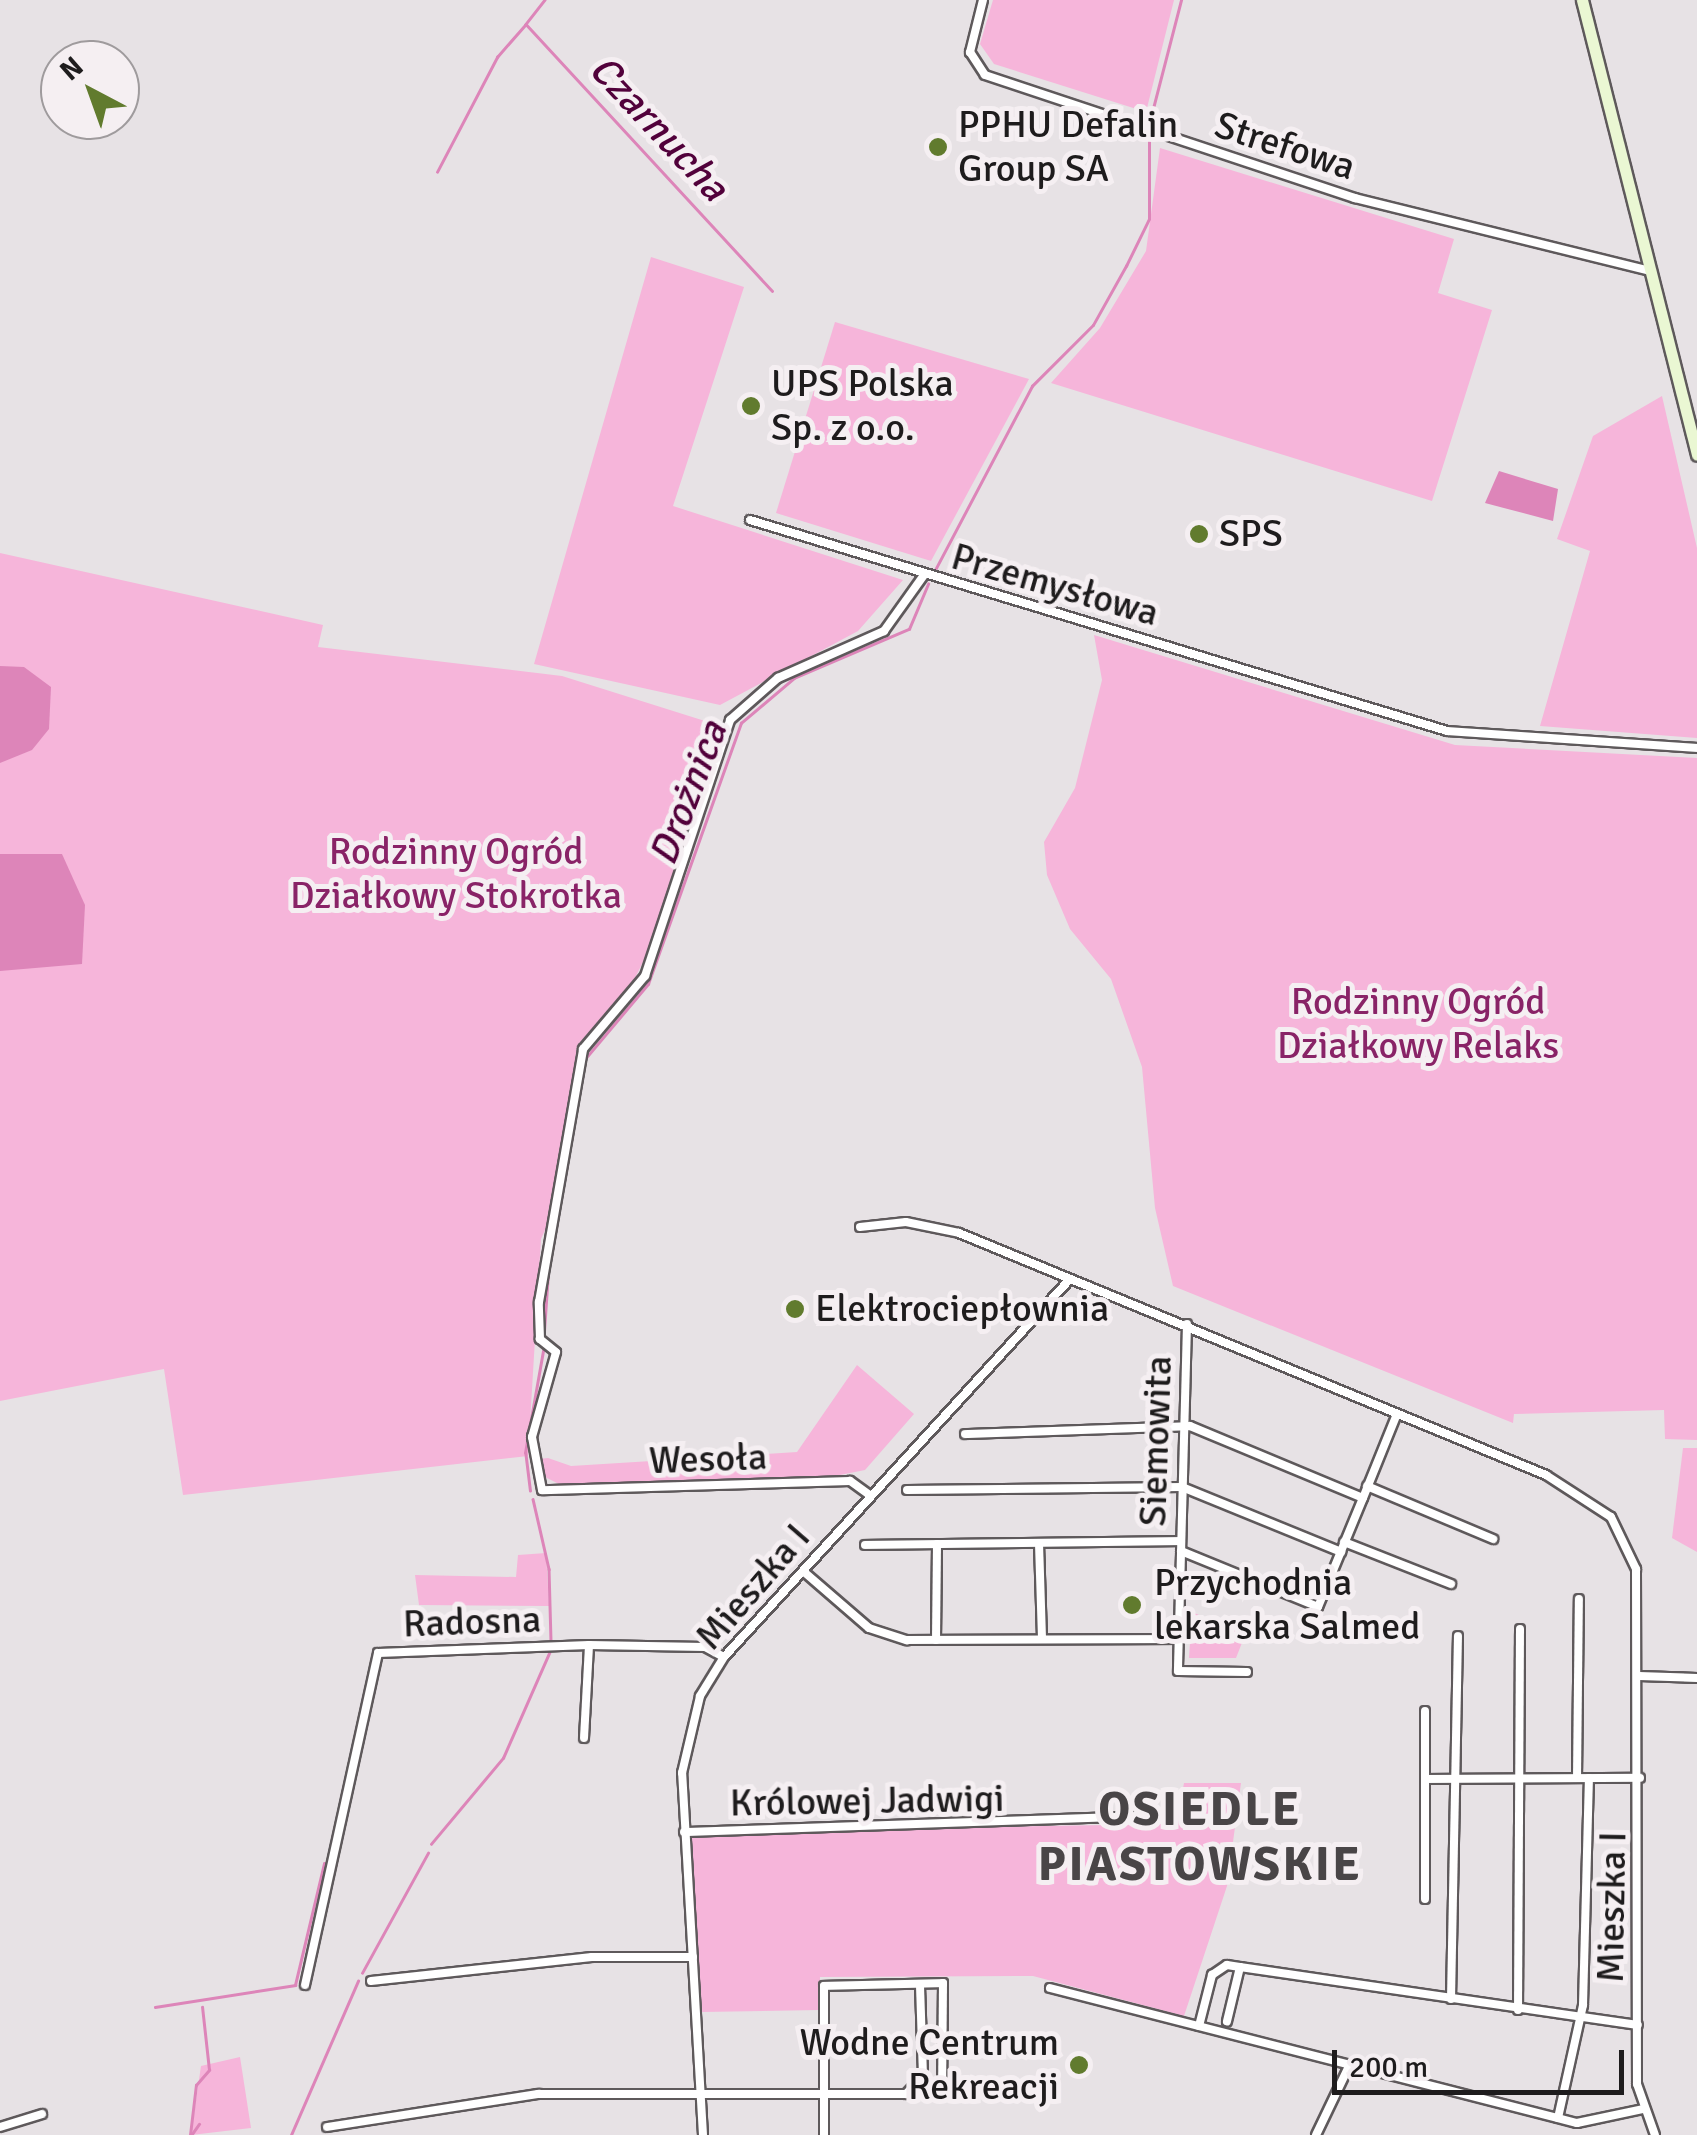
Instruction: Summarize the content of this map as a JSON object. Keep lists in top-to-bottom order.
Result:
{
  "streets": {
    "street": [
      "Strefowa",
      "Przemysłowa",
      "Siemowita",
      "Wesoła",
      "Mieszka I",
      "Radosna",
      "Królowej Jadwigi"
    ]
  },
  "crossings": [
    ["Przemysłowa", "Wesoła"],
    ["Siemowita", "Mieszka I"],
    ["Wesoła", "Mieszka I"],
    ["Mieszka I", "Radosna"],
    ["Mieszka I", "Królowej Jadwigi"]
  ],
  "districts": ["OSIEDLE PIASTOWSKIE"],
  "water": ["Czarnucha", "Drożnica"],
  "parks": ["Rodzinny Ogród Działkowy Stokrotka", "Rodzinny Ogród Działkowy Relaks"],
  "places": [
    "PPHU Defalin Group SA",
    "UPS Polska Sp. z o.o.",
    "SPS",
    "Elektrociepłownia",
    "Przychodnia lekarska Salmed",
    "Wodne Centrum Rekreacji"
  ],
  "scale_bar": "200 m",
  "north": "top left"
}
